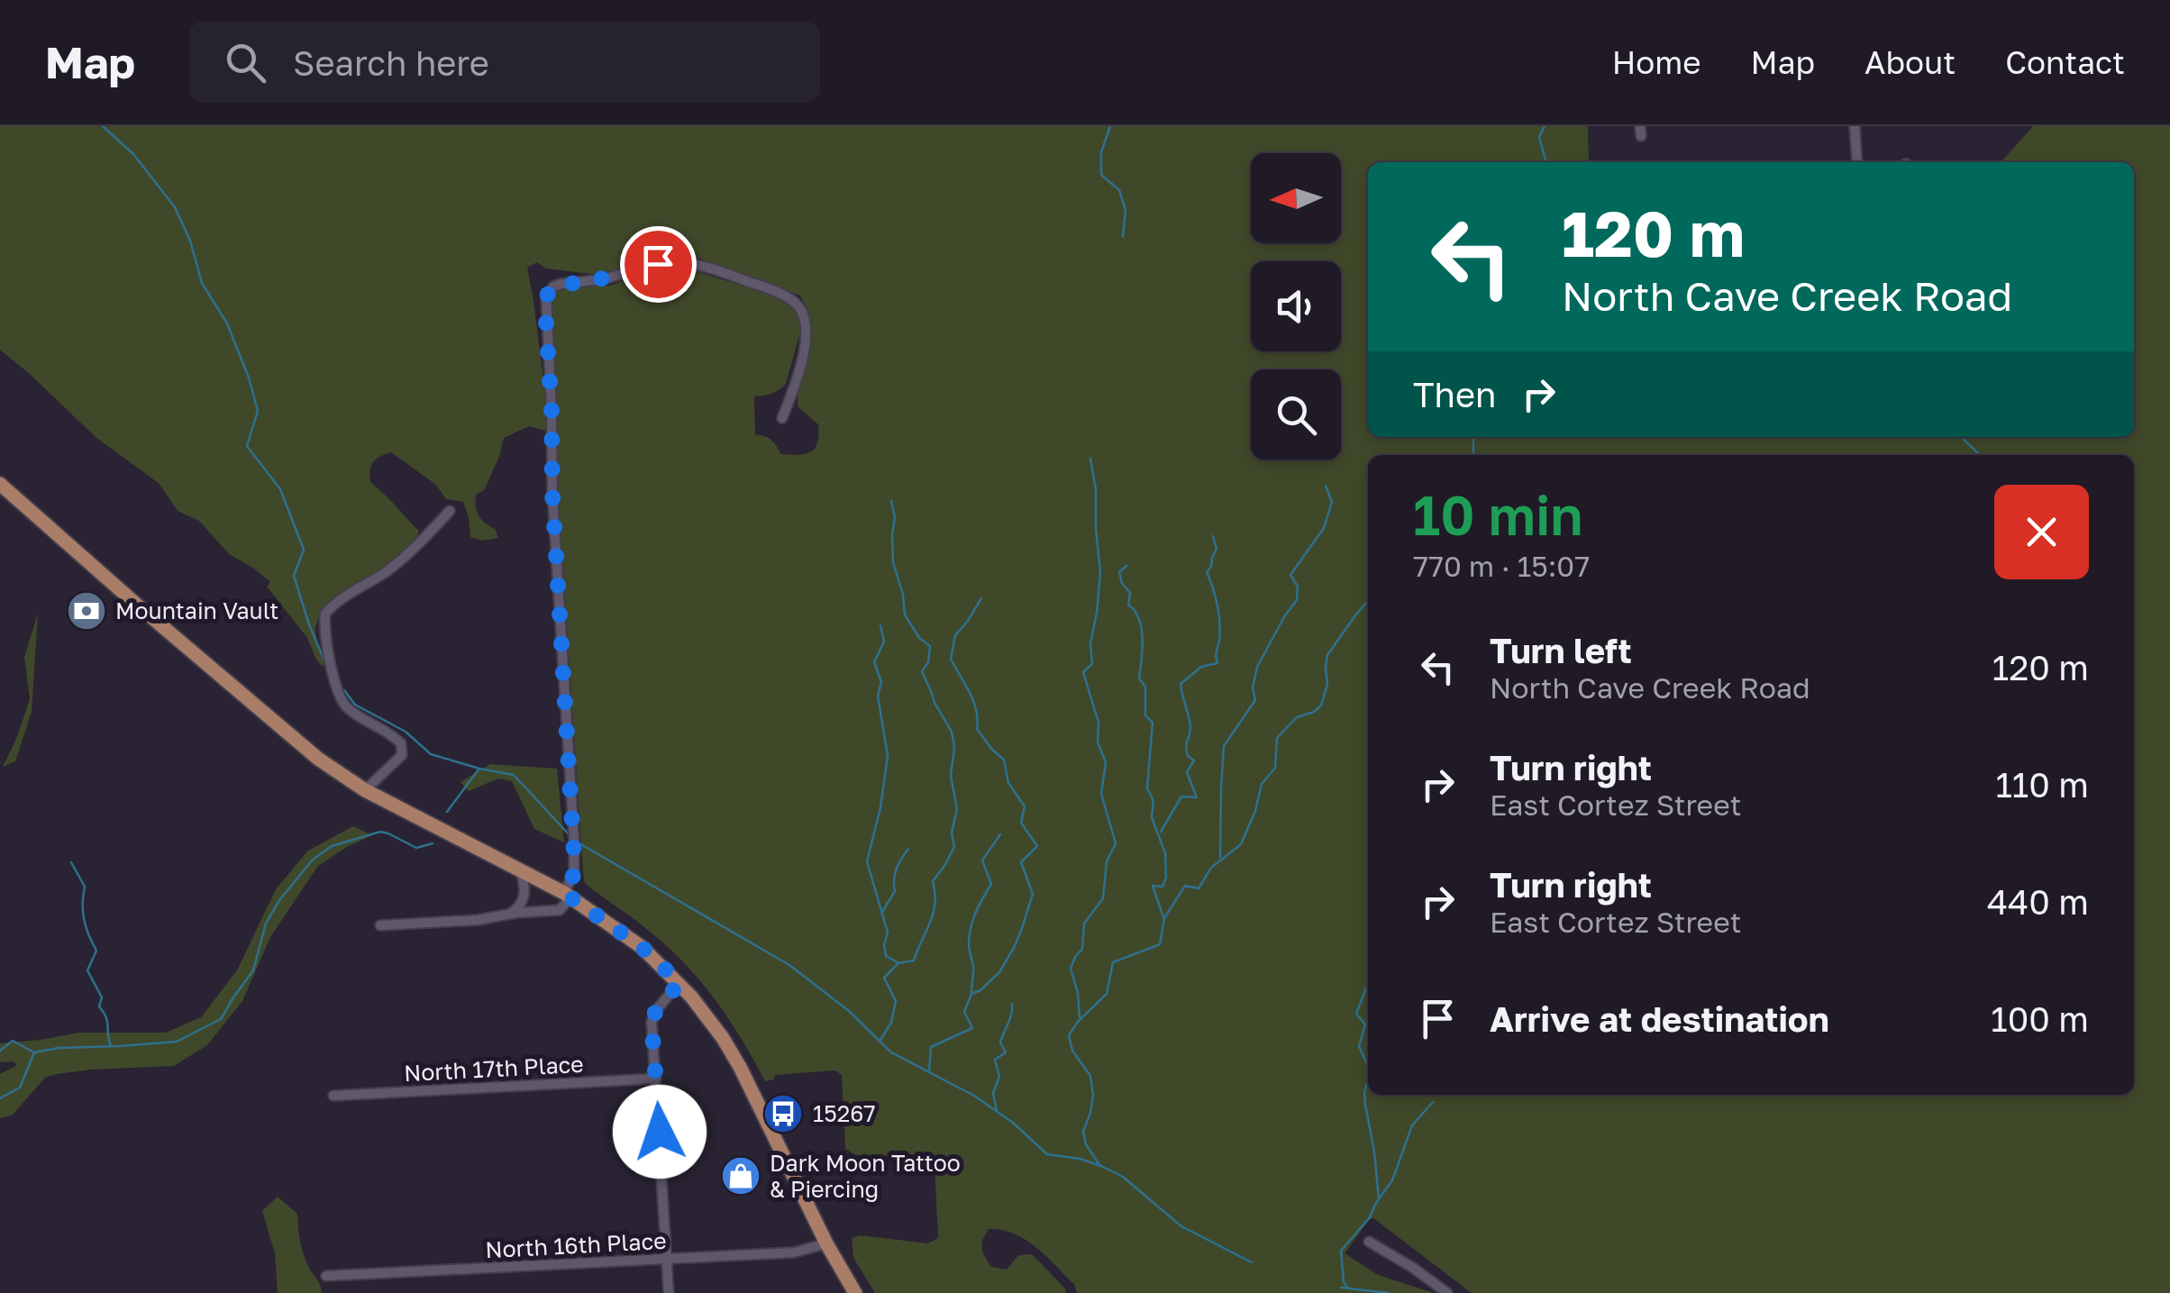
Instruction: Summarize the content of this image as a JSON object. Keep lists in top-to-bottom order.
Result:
{
  "streets": {
    "street": ["North 17th Place", "North 16th Place"]
  },
  "places": {
    "bank": ["Mountain Vault"],
    "bus stop": ["15267"],
    "shop": ["Dark Moon Tattoo & Piercing"]
  },
  "north": "left",
  "page": {
    "header": "Map",
    "search": "Search here",
    "nav": [
      "Home",
      "Map",
      "About",
      "Contact"
    ],
    "turn": ["120 m", "North Cave Creek Road"],
    "then": "Then",
    "heading": ["10 min", "770 m · 15:07"],
    "list": [
      {
        "name": "Turn left",
        "note": "North Cave Creek Road",
        "value": "120 m"
      },
      {
        "name": "Turn right",
        "note": "East Cortez Street",
        "value": "110 m"
      },
      {
        "name": "Turn right",
        "note": "East Cortez Street",
        "value": "440 m"
      },
      {
        "name": "Arrive at destination",
        "value": "100 m"
      }
    ]
  }
}
